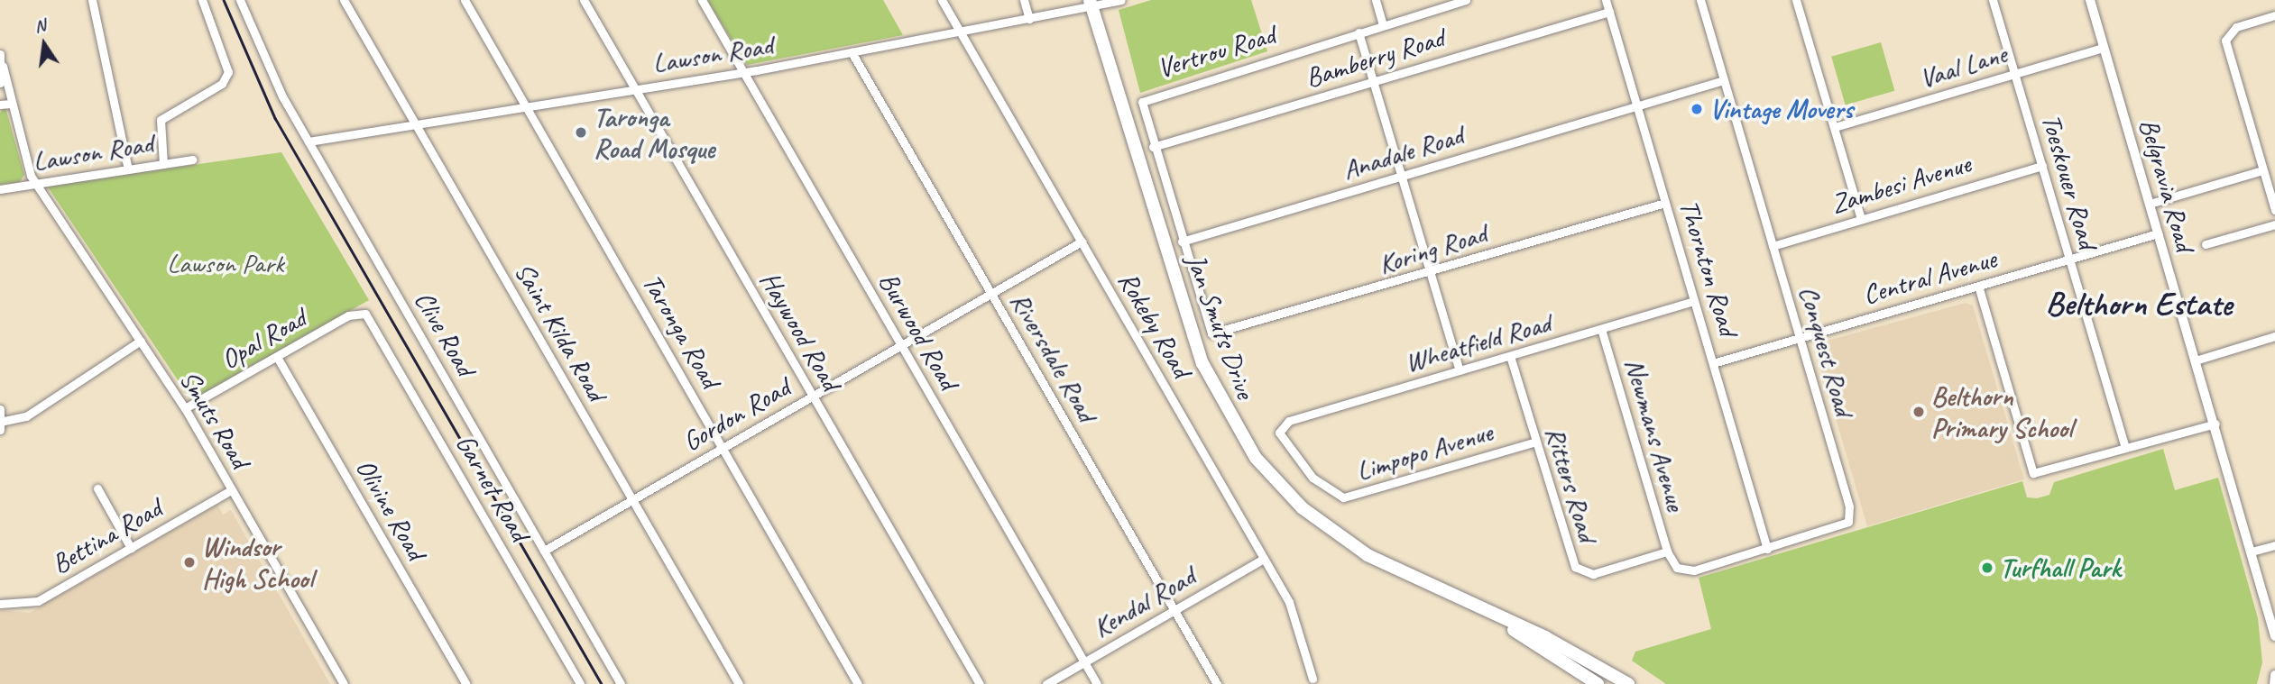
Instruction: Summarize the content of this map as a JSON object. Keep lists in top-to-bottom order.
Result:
{
  "streets": {
    "main road": ["Jan Smuts Drive"],
    "street": [
      "Vertrou Road",
      "Lawson Road",
      "Bamberry Road",
      "Vaal Lane",
      "Anadale Road",
      "Toeskouer Road",
      "Zambesi Avenue",
      "Belgravia Road",
      "Koring Road",
      "Thornton Road",
      "Central Avenue",
      "Rokeby Road",
      "Taronga Road",
      "Haywood Road",
      "Burwood Road",
      "Saint Kilda Road",
      "Clive Road",
      "Opal Road",
      "Wheatfield Road",
      "Conquest Road",
      "Riversdale Road",
      "Gordon Road",
      "Smuts Road",
      "Newmans Avenue",
      "Limpopo Avenue",
      "Ritters Road",
      "Garnet Road",
      "Olivine Road",
      "Bettina Road",
      "Kendal Road"
    ]
  },
  "crossings": [
    ["Vertrou Road", "Bamberry Road"],
    ["Vertrou Road", "Anadale Road"],
    ["Vertrou Road", "Koring Road"],
    ["Lawson Road", "Rokeby Road"],
    ["Lawson Road", "Jan Smuts Drive"],
    ["Lawson Road", "Taronga Road"],
    ["Lawson Road", "Haywood Road"],
    ["Lawson Road", "Burwood Road"],
    ["Lawson Road", "Saint Kilda Road"],
    ["Lawson Road", "Clive Road"],
    ["Lawson Road", "Riversdale Road"],
    ["Lawson Road", "Smuts Road"],
    ["Bamberry Road", "Thornton Road"],
    ["Vaal Lane", "Toeskouer Road"],
    ["Vaal Lane", "Belgravia Road"],
    ["Anadale Road", "Thornton Road"],
    ["Anadale Road", "Conquest Road"],
    ["Toeskouer Road", "Zambesi Avenue"],
    ["Toeskouer Road", "Central Avenue"],
    ["Zambesi Avenue", "Conquest Road"],
    ["Belgravia Road", "Central Avenue"],
    ["Koring Road", "Thornton Road"],
    ["Thornton Road", "Central Avenue"],
    ["Thornton Road", "Wheatfield Road"],
    ["Thornton Road", "Conquest Road"],
    ["Central Avenue", "Conquest Road"],
    ["Rokeby Road", "Gordon Road"],
    ["Rokeby Road", "Kendal Road"],
    ["Taronga Road", "Gordon Road"],
    ["Haywood Road", "Gordon Road"],
    ["Burwood Road", "Gordon Road"],
    ["Burwood Road", "Kendal Road"],
    ["Saint Kilda Road", "Gordon Road"],
    ["Clive Road", "Gordon Road"],
    ["Opal Road", "Smuts Road"],
    ["Opal Road", "Garnet Road"],
    ["Opal Road", "Olivine Road"],
    ["Wheatfield Road", "Newmans Avenue"],
    ["Wheatfield Road", "Limpopo Avenue"],
    ["Wheatfield Road", "Ritters Road"],
    ["Conquest Road", "Newmans Avenue"],
    ["Conquest Road", "Ritters Road"],
    ["Riversdale Road", "Gordon Road"],
    ["Riversdale Road", "Kendal Road"],
    ["Smuts Road", "Bettina Road"],
    ["Newmans Avenue", "Ritters Road"],
    ["Limpopo Avenue", "Ritters Road"]
  ],
  "districts": ["Belthorn Estate"],
  "parks": ["Lawson Park"],
  "places": [
    "Vintage Movers",
    "Taronga Road Mosque",
    "Belthorn Primary School",
    "Windsor High School",
    "Turfhall Park"
  ],
  "north": "top"
}
